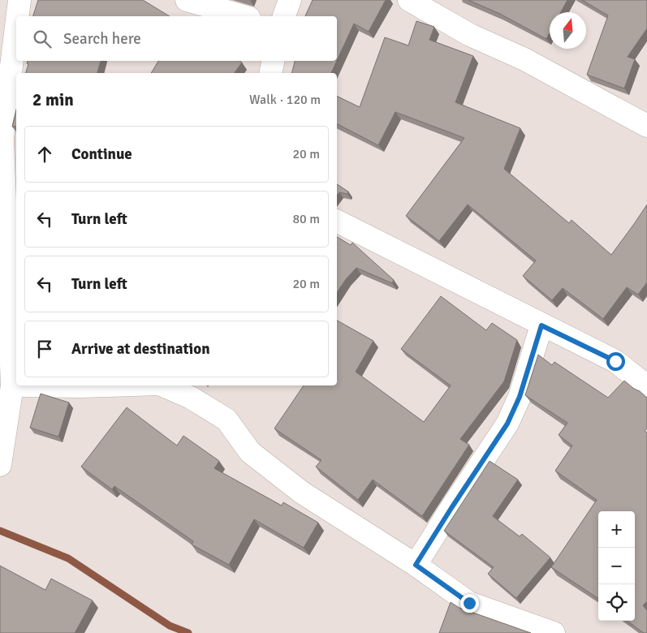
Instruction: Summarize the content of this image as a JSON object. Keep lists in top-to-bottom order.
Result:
{
  "north": "top",
  "page": {
    "search": "Search here",
    "heading": ["2 min", "Walk · 120 m"],
    "list": [
      ["Continue", "20 m"],
      ["Turn left", "80 m"],
      ["Turn left", "20 m"],
      "Arrive at destination"
    ],
    "map_buttons": ["+", "−"]
  }
}
